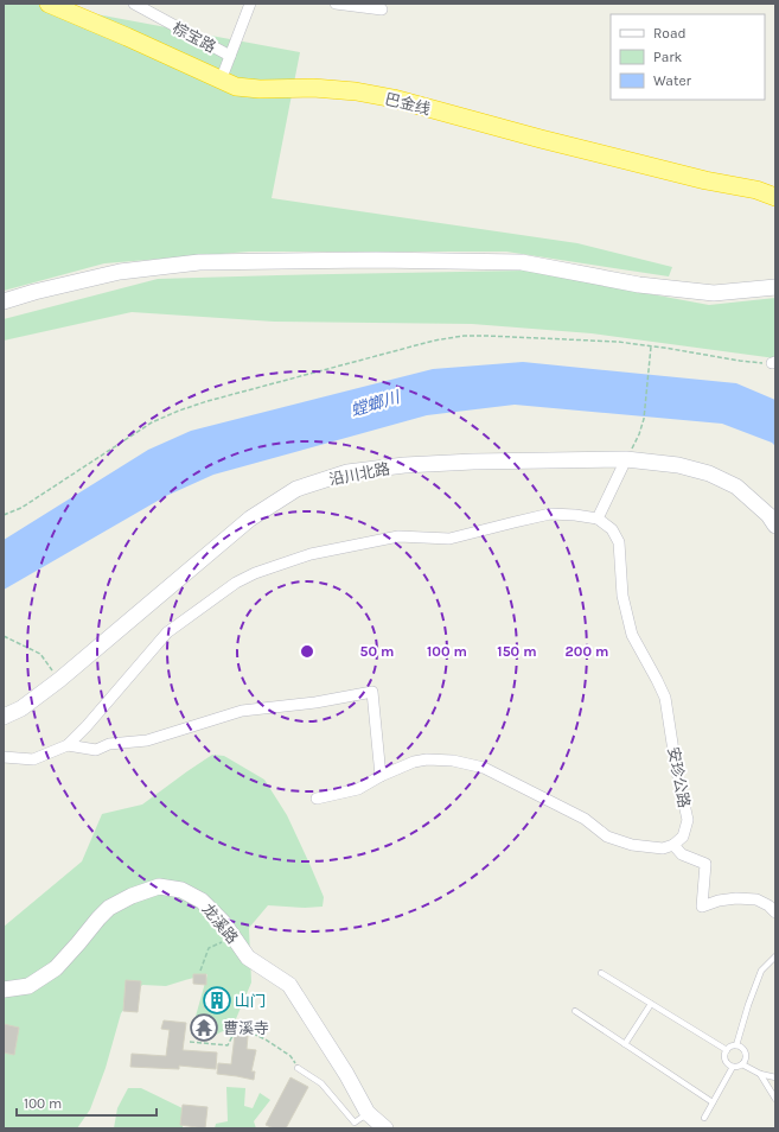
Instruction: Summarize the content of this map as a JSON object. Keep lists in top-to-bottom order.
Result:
{
  "streets": {
    "highway": ["巴金线"],
    "main road": ["沿川北路", "龙溪路"],
    "street": ["棕宝路", "安珍公路"]
  },
  "water": ["螳螂川"],
  "places": {
    "building": ["山门"],
    "temple": ["曹溪寺"]
  },
  "legend": ["Road", "Park", "Water"],
  "scale_bar": "100 m",
  "rings": [
    "50 m",
    "100 m",
    "150 m",
    "200 m"
  ]
}
